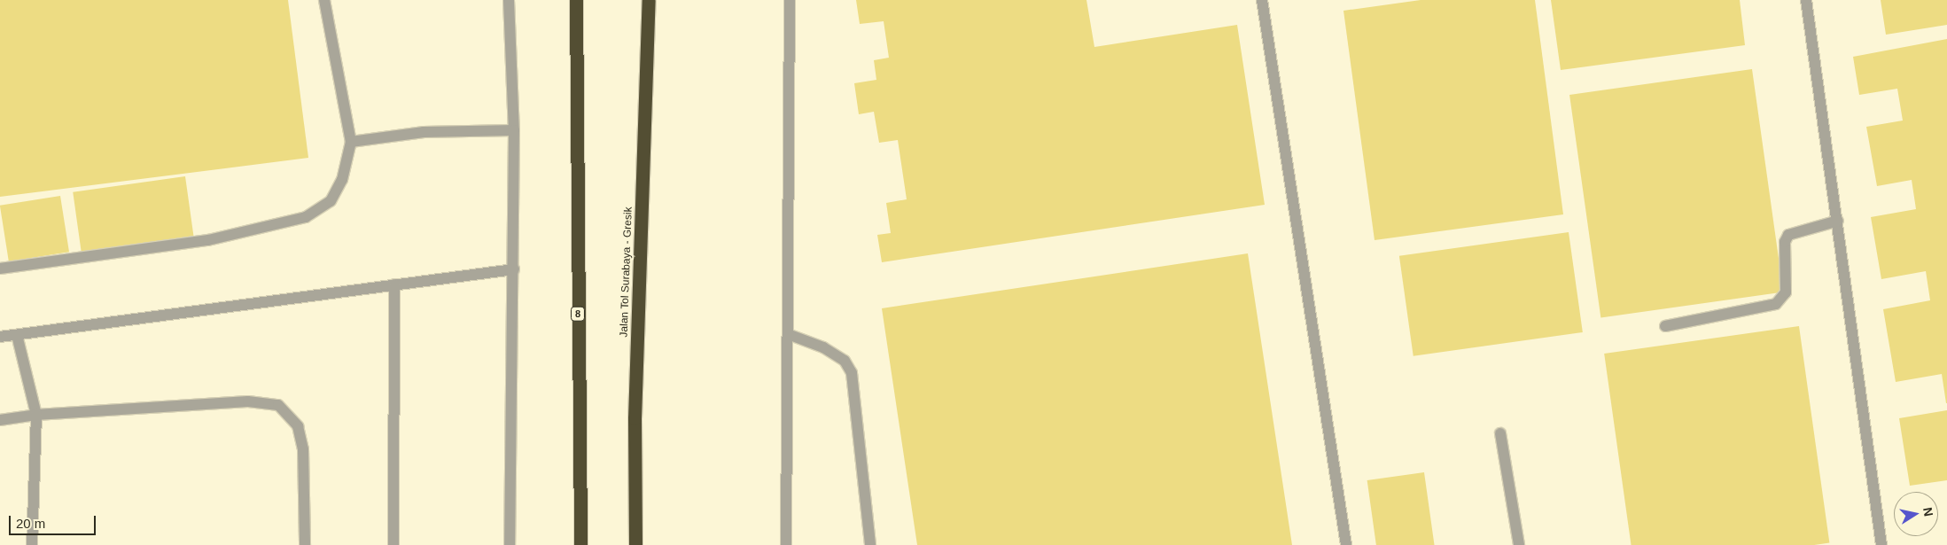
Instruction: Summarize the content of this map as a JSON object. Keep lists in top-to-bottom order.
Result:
{
  "streets": {
    "highway": ["Jalan Tol Surabaya - Gresik", "8"]
  },
  "scale_bar": "20 m",
  "north": "right"
}
